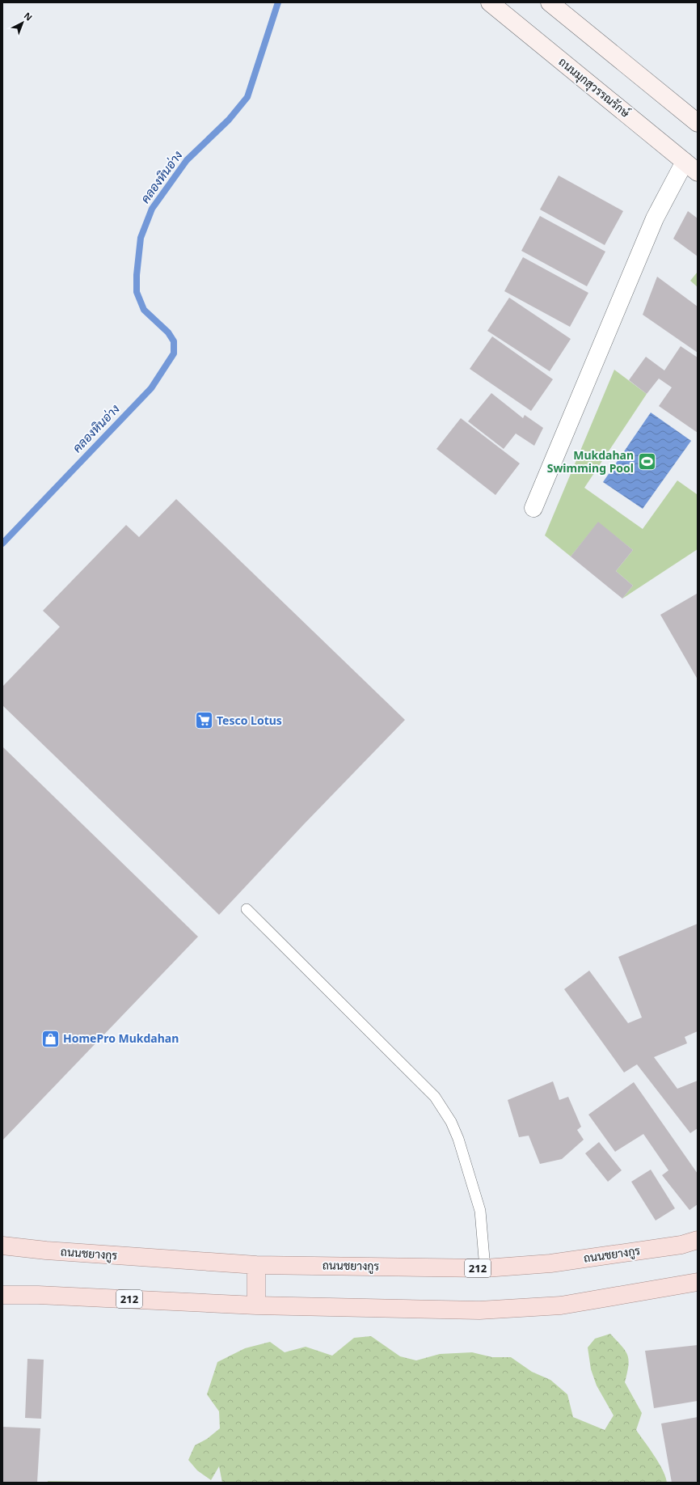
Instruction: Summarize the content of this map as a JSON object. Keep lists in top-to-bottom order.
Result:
{
  "streets": {
    "main road": ["ถนนมุกสุวรรณรักษ์", "ถนนชยางกูร", "212"]
  },
  "water": ["คลองหินอ่าง"],
  "places": {
    "sports": ["Mukdahan Swimming Pool"],
    "supermarket": ["Tesco Lotus"],
    "shop": ["HomePro Mukdahan"]
  },
  "north": "top right"
}
